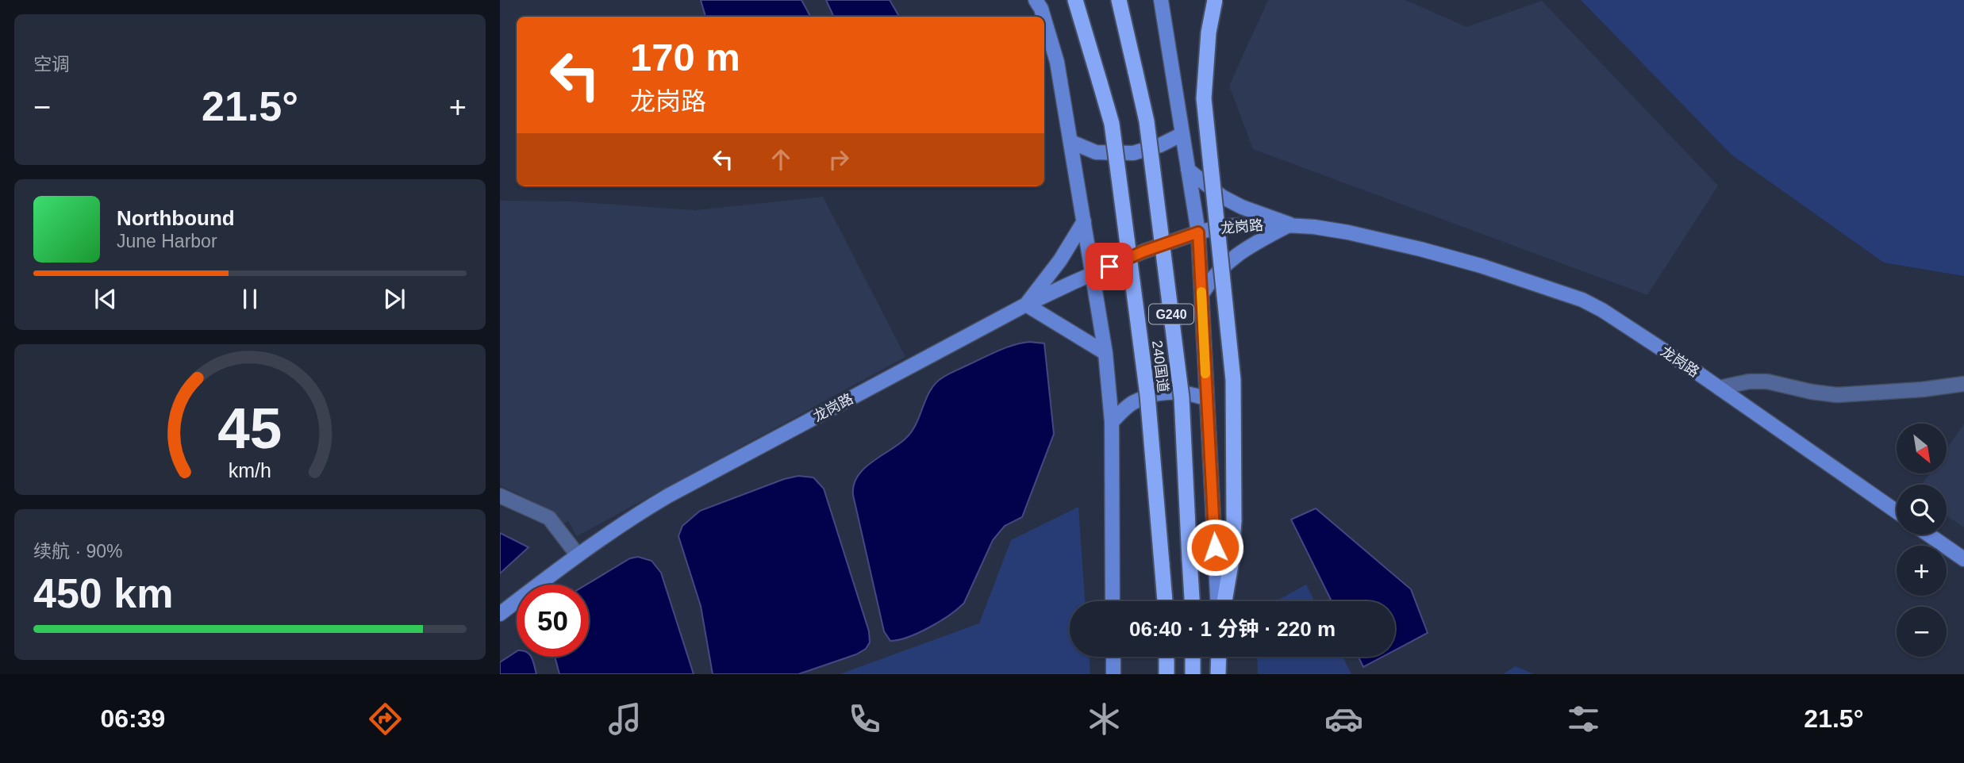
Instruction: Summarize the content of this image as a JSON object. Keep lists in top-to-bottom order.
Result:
{
  "streets": {
    "highway": ["G240", "240国道"],
    "main road": ["龙岗路"]
  },
  "north": "bottom right",
  "page": {
    "tile": [
      "空调",
      ["续航 · 90%", "450 km"]
    ],
    "turn": ["170 m", "龙岗路"],
    "heat": ["−", "21.5°", "+"],
    "song": ["Northbound", "June Harbor"],
    "map_buttons": ["+", "−"],
    "limit": "50",
    "trip": "06:40 · 1 分钟 · 220 m",
    "tabs": ["06:39", "21.5°"],
    "gauge": ["45", "km/h"]
  }
}
